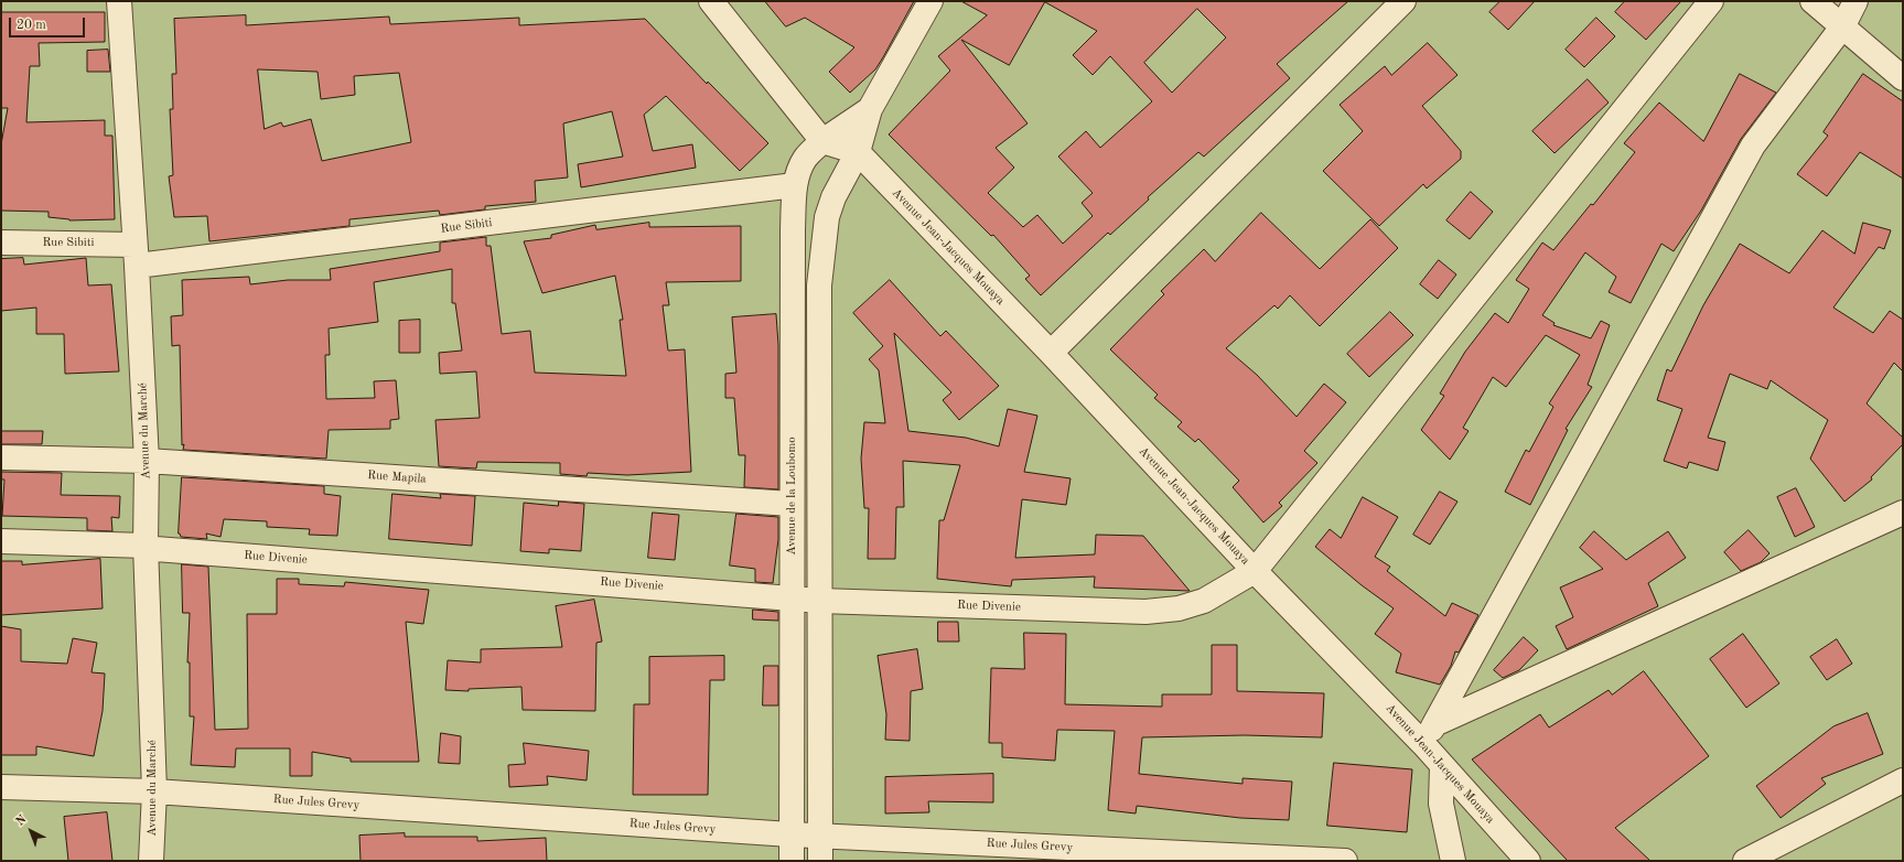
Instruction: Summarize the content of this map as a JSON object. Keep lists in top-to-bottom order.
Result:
{
  "streets": {
    "street": [
      "Rue Sibiti",
      "Avenue Jean-Jacques Mouaya",
      "Avenue du Marché",
      "Rue Mapila",
      "Avenue de la Loubomo",
      "Rue Divenie",
      "Rue Jules Grevy"
    ]
  },
  "crossings": [
    ["Rue Sibiti", "Avenue du Marché"],
    ["Rue Sibiti", "Avenue de la Loubomo"],
    ["Avenue Jean-Jacques Mouaya", "Rue Divenie"],
    ["Avenue du Marché", "Rue Mapila"],
    ["Avenue du Marché", "Rue Divenie"],
    ["Avenue du Marché", "Rue Jules Grevy"],
    ["Rue Mapila", "Avenue de la Loubomo"],
    ["Avenue de la Loubomo", "Rue Divenie"],
    ["Avenue de la Loubomo", "Rue Jules Grevy"]
  ],
  "scale_bar": "20 m",
  "north": "top left"
}
